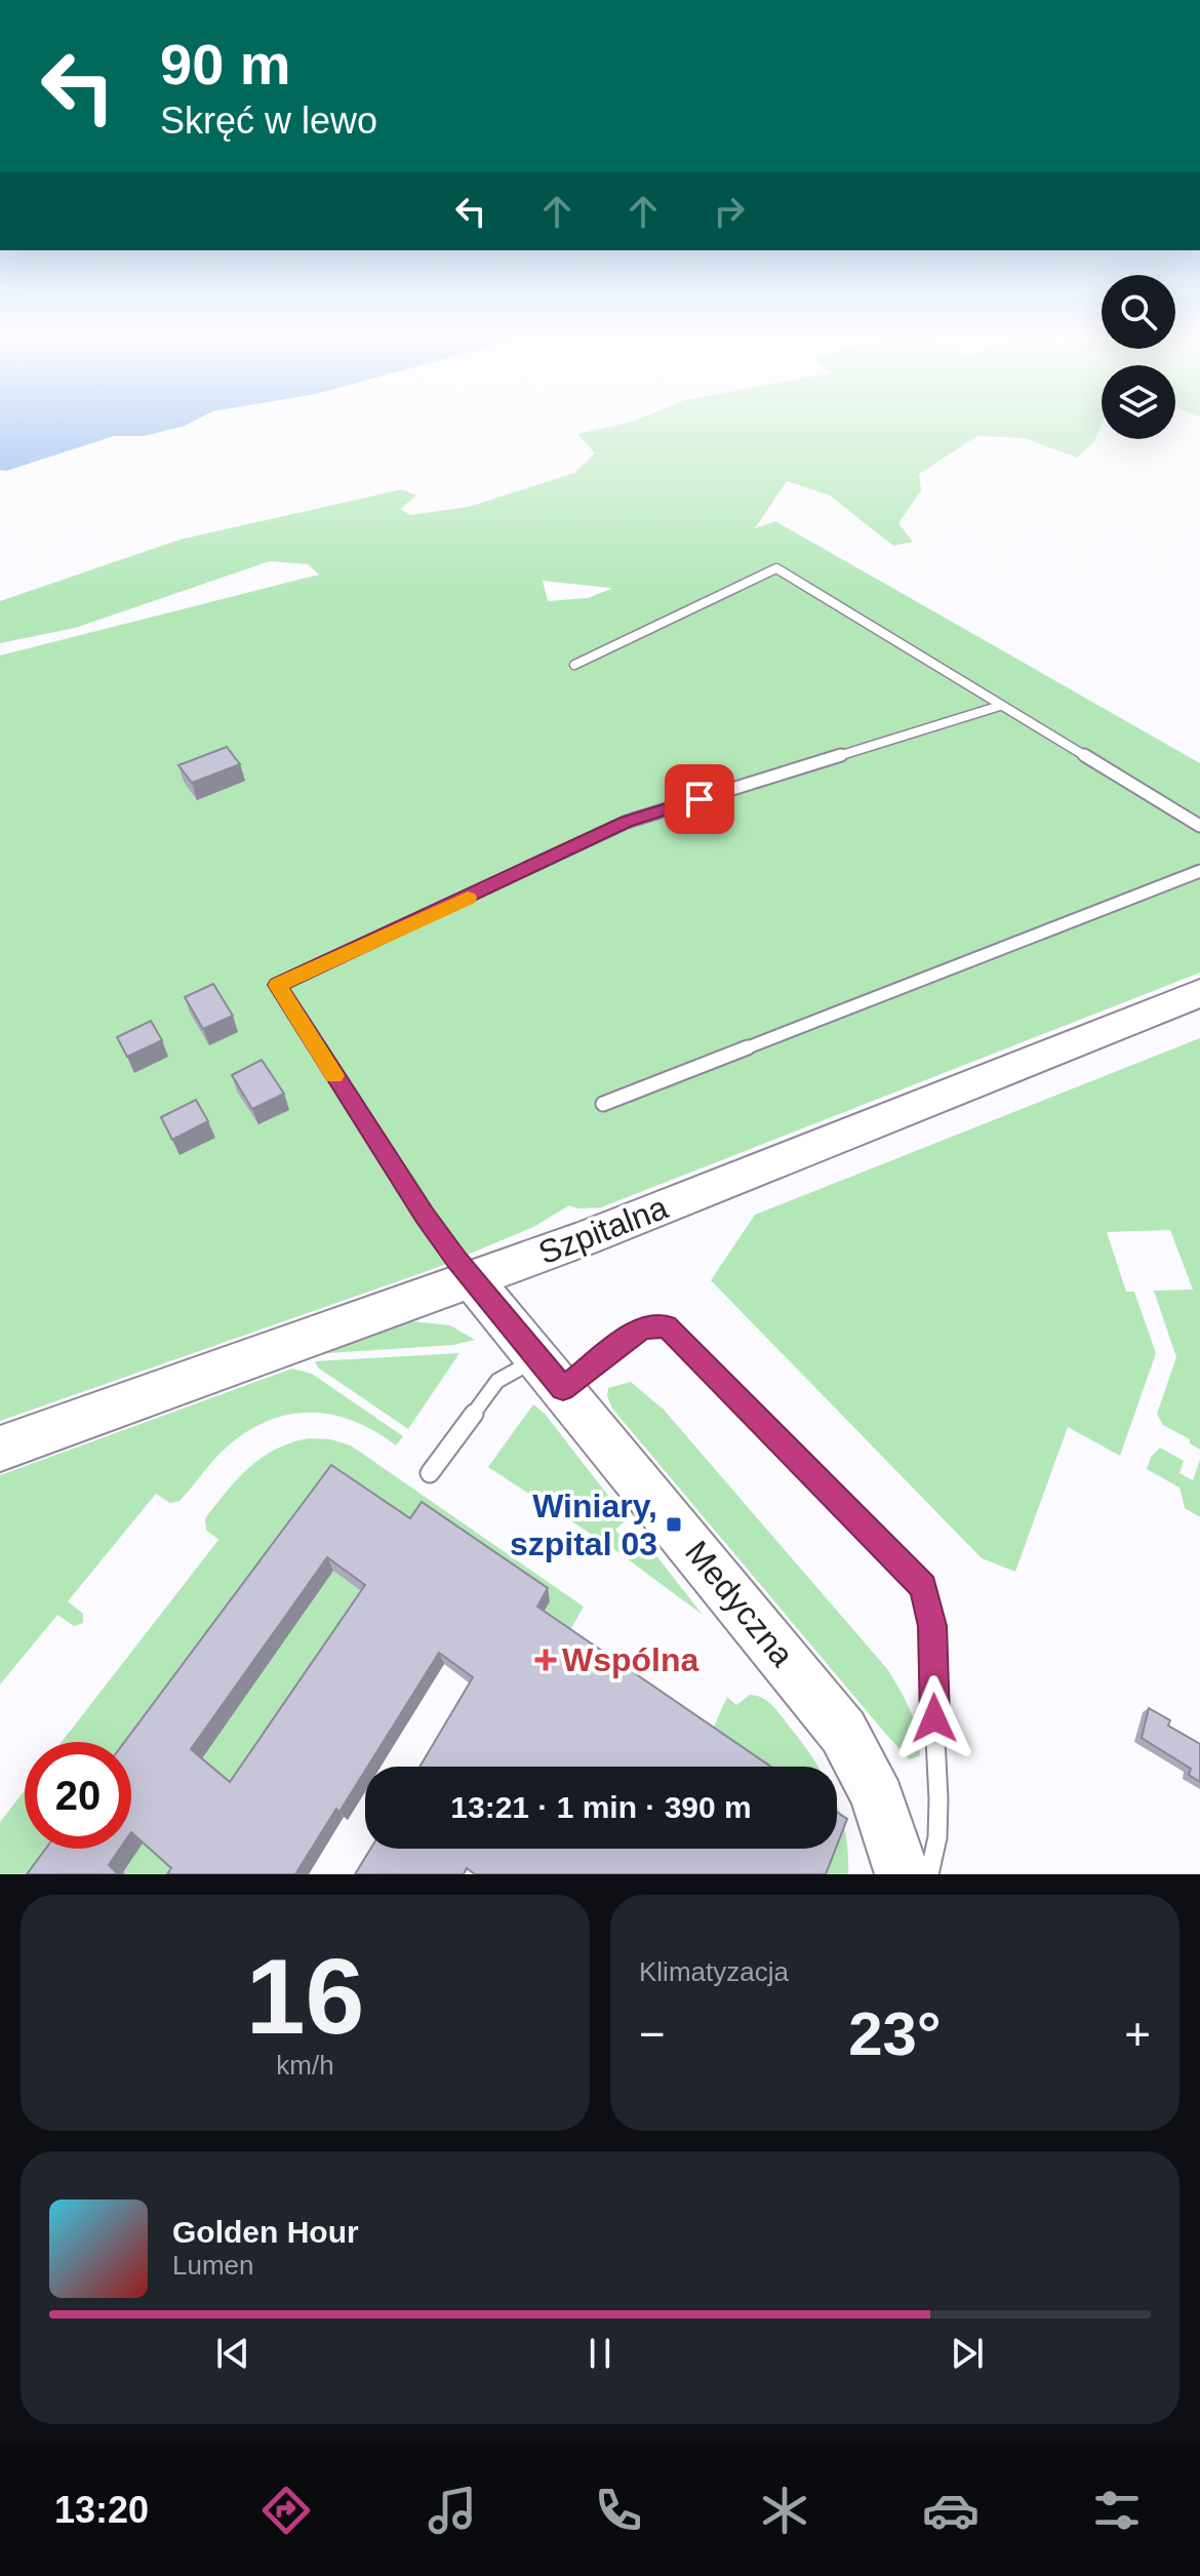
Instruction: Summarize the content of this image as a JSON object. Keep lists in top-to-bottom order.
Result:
{
  "streets": {
    "street": ["Szpitalna", "Medyczna"]
  },
  "crossings": [
    ["Szpitalna", "Medyczna"]
  ],
  "places": {
    "transit": ["Winiary, szpital 03"],
    "health": ["Wspólna"]
  },
  "page": {
    "turn": ["90 m", "Skręć w lewo"],
    "limit": "20",
    "trip": "13:21 · 1 min · 390 m",
    "tile": [
      ["16", "km/h"],
      "Klimatyzacja"
    ],
    "heat": ["−", "23°", "+"],
    "song": ["Golden Hour", "Lumen"],
    "tabs": "13:20"
  }
}
